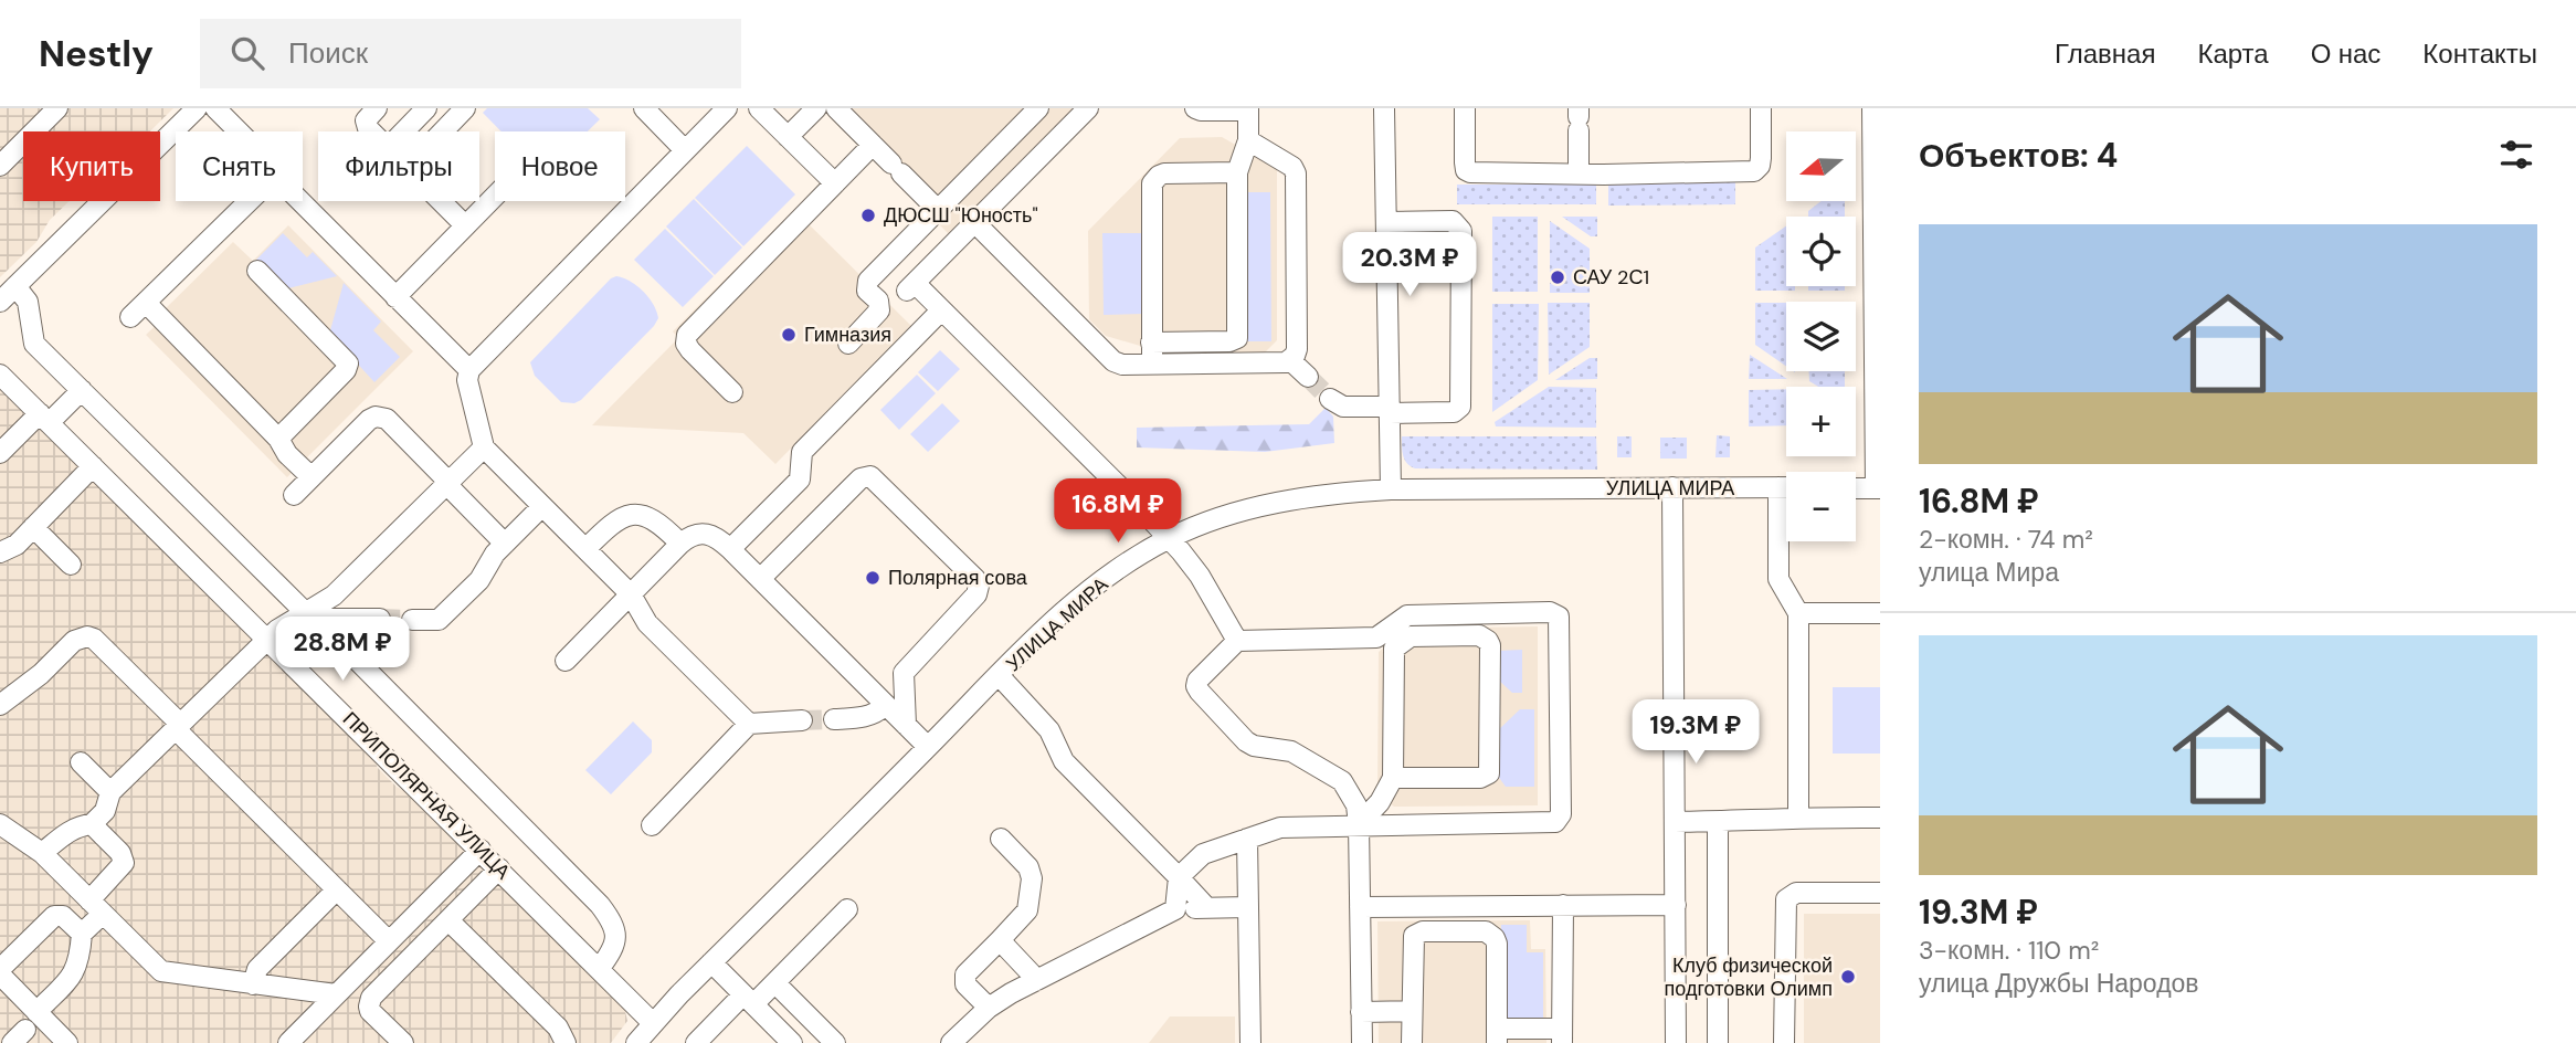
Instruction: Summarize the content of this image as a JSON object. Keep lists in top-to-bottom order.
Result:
{
  "streets": {
    "street": ["УЛИЦА МИРА", "ПРИПОЛЯРНАЯ УЛИЦА"]
  },
  "crossings": [
    ["УЛИЦА МИРА", "ПРИПОЛЯРНАЯ УЛИЦА"]
  ],
  "places": [
    "ДЮСШ \"Юность\"",
    "САУ 2С1",
    "Гимназия",
    "Полярная сова",
    "Клуб физической подготовки Олимп"
  ],
  "north": "left",
  "page": {
    "header": "Nestly",
    "search": "Поиск",
    "nav": [
      "Главная",
      "Карта",
      "О нас",
      "Контакты"
    ],
    "heading": "Объектов: 4",
    "map_buttons": ["+", "−"],
    "chip": [
      "Купить",
      "Снять",
      "Фильтры",
      "Новое"
    ],
    "list": [
      {
        "name": "16.8M ₽",
        "note": "2-комн. · 74 m² · улица Мира"
      },
      {
        "name": "19.3M ₽",
        "note": "3-комн. · 110 m² · улица Дружбы Народов"
      }
    ],
    "price": [
      "20.3M ₽",
      "16.8M ₽",
      "28.8M ₽",
      "19.3M ₽"
    ]
  }
}
